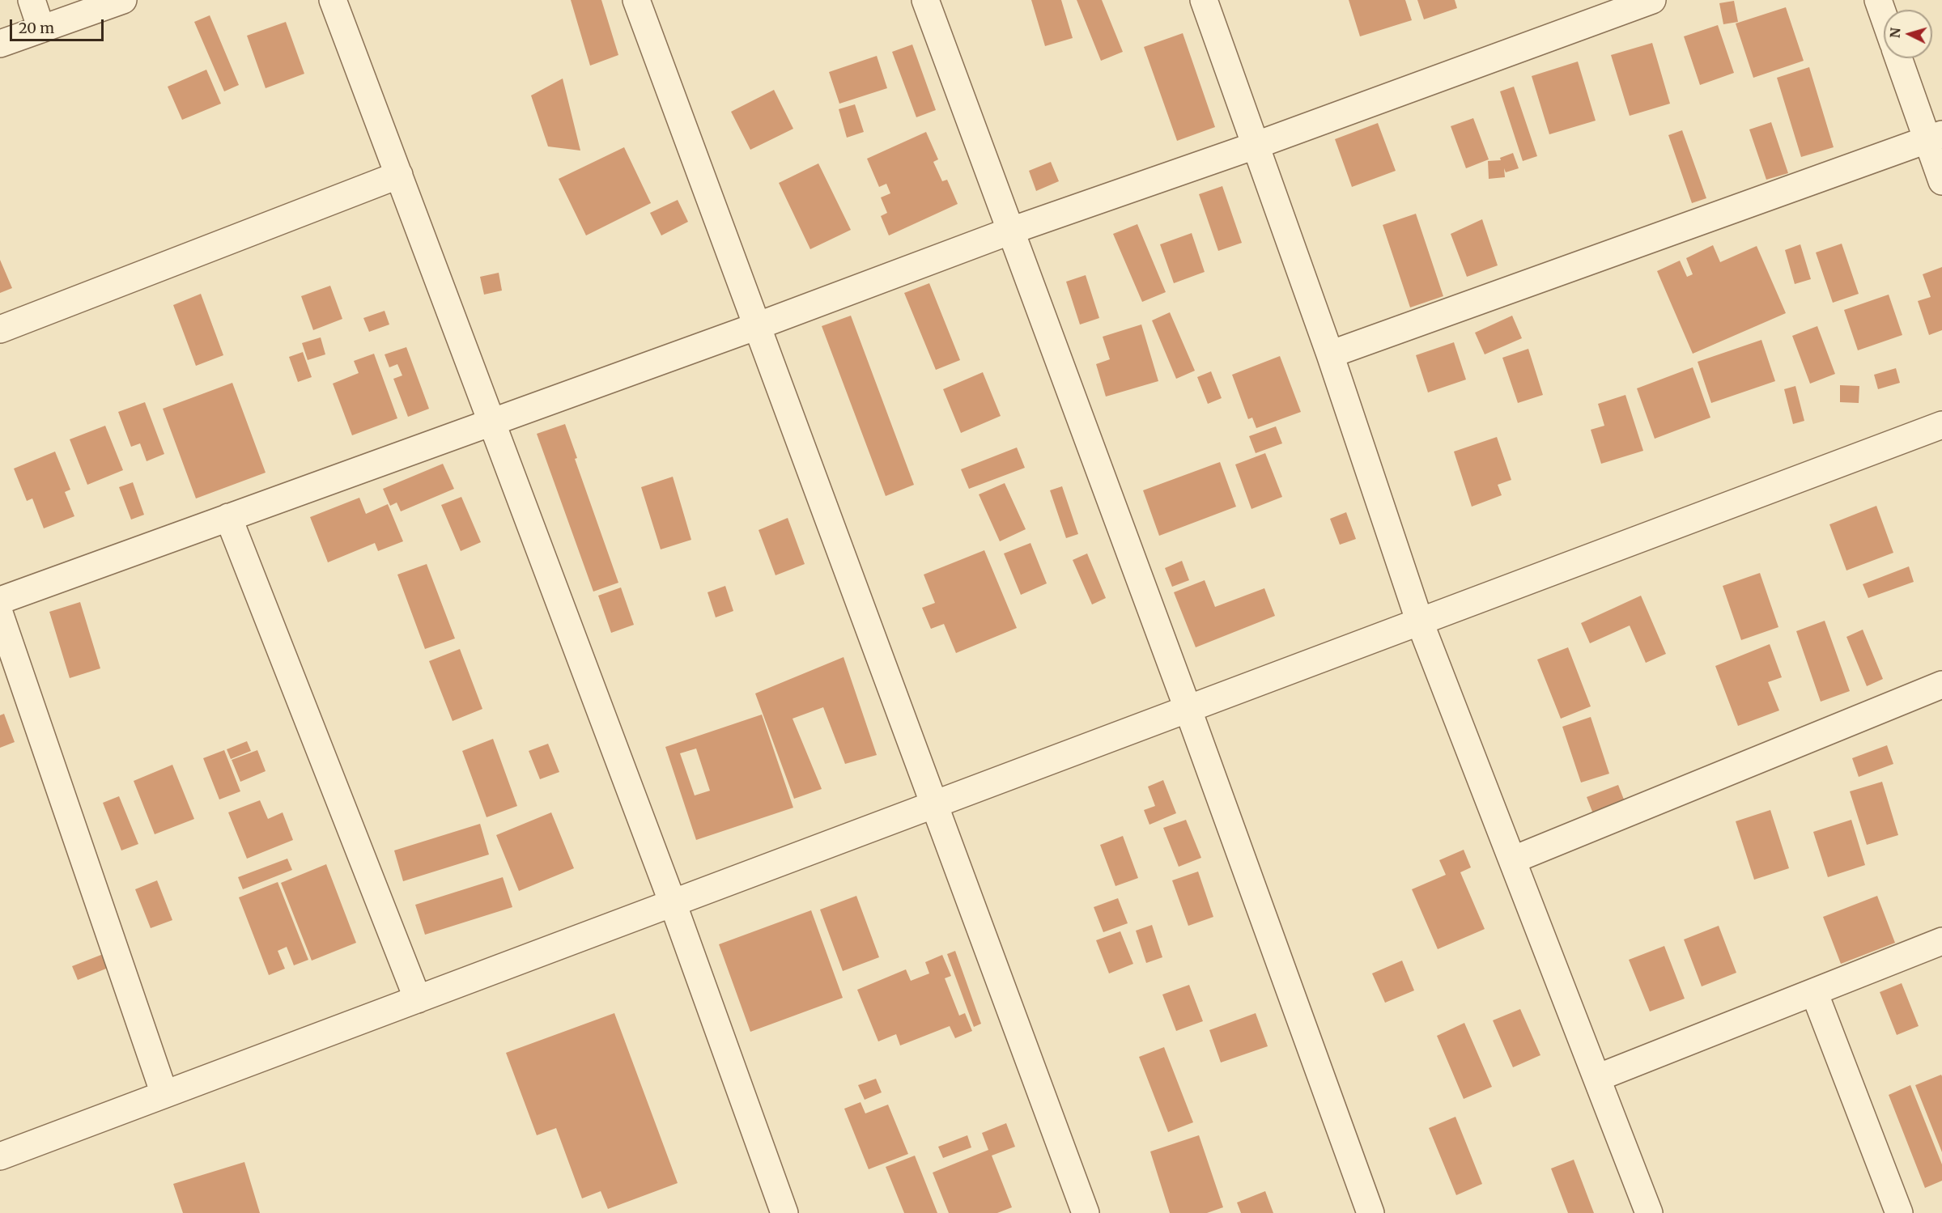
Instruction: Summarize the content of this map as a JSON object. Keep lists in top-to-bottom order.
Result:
{
  "scale_bar": "20 m",
  "north": "left"
}
